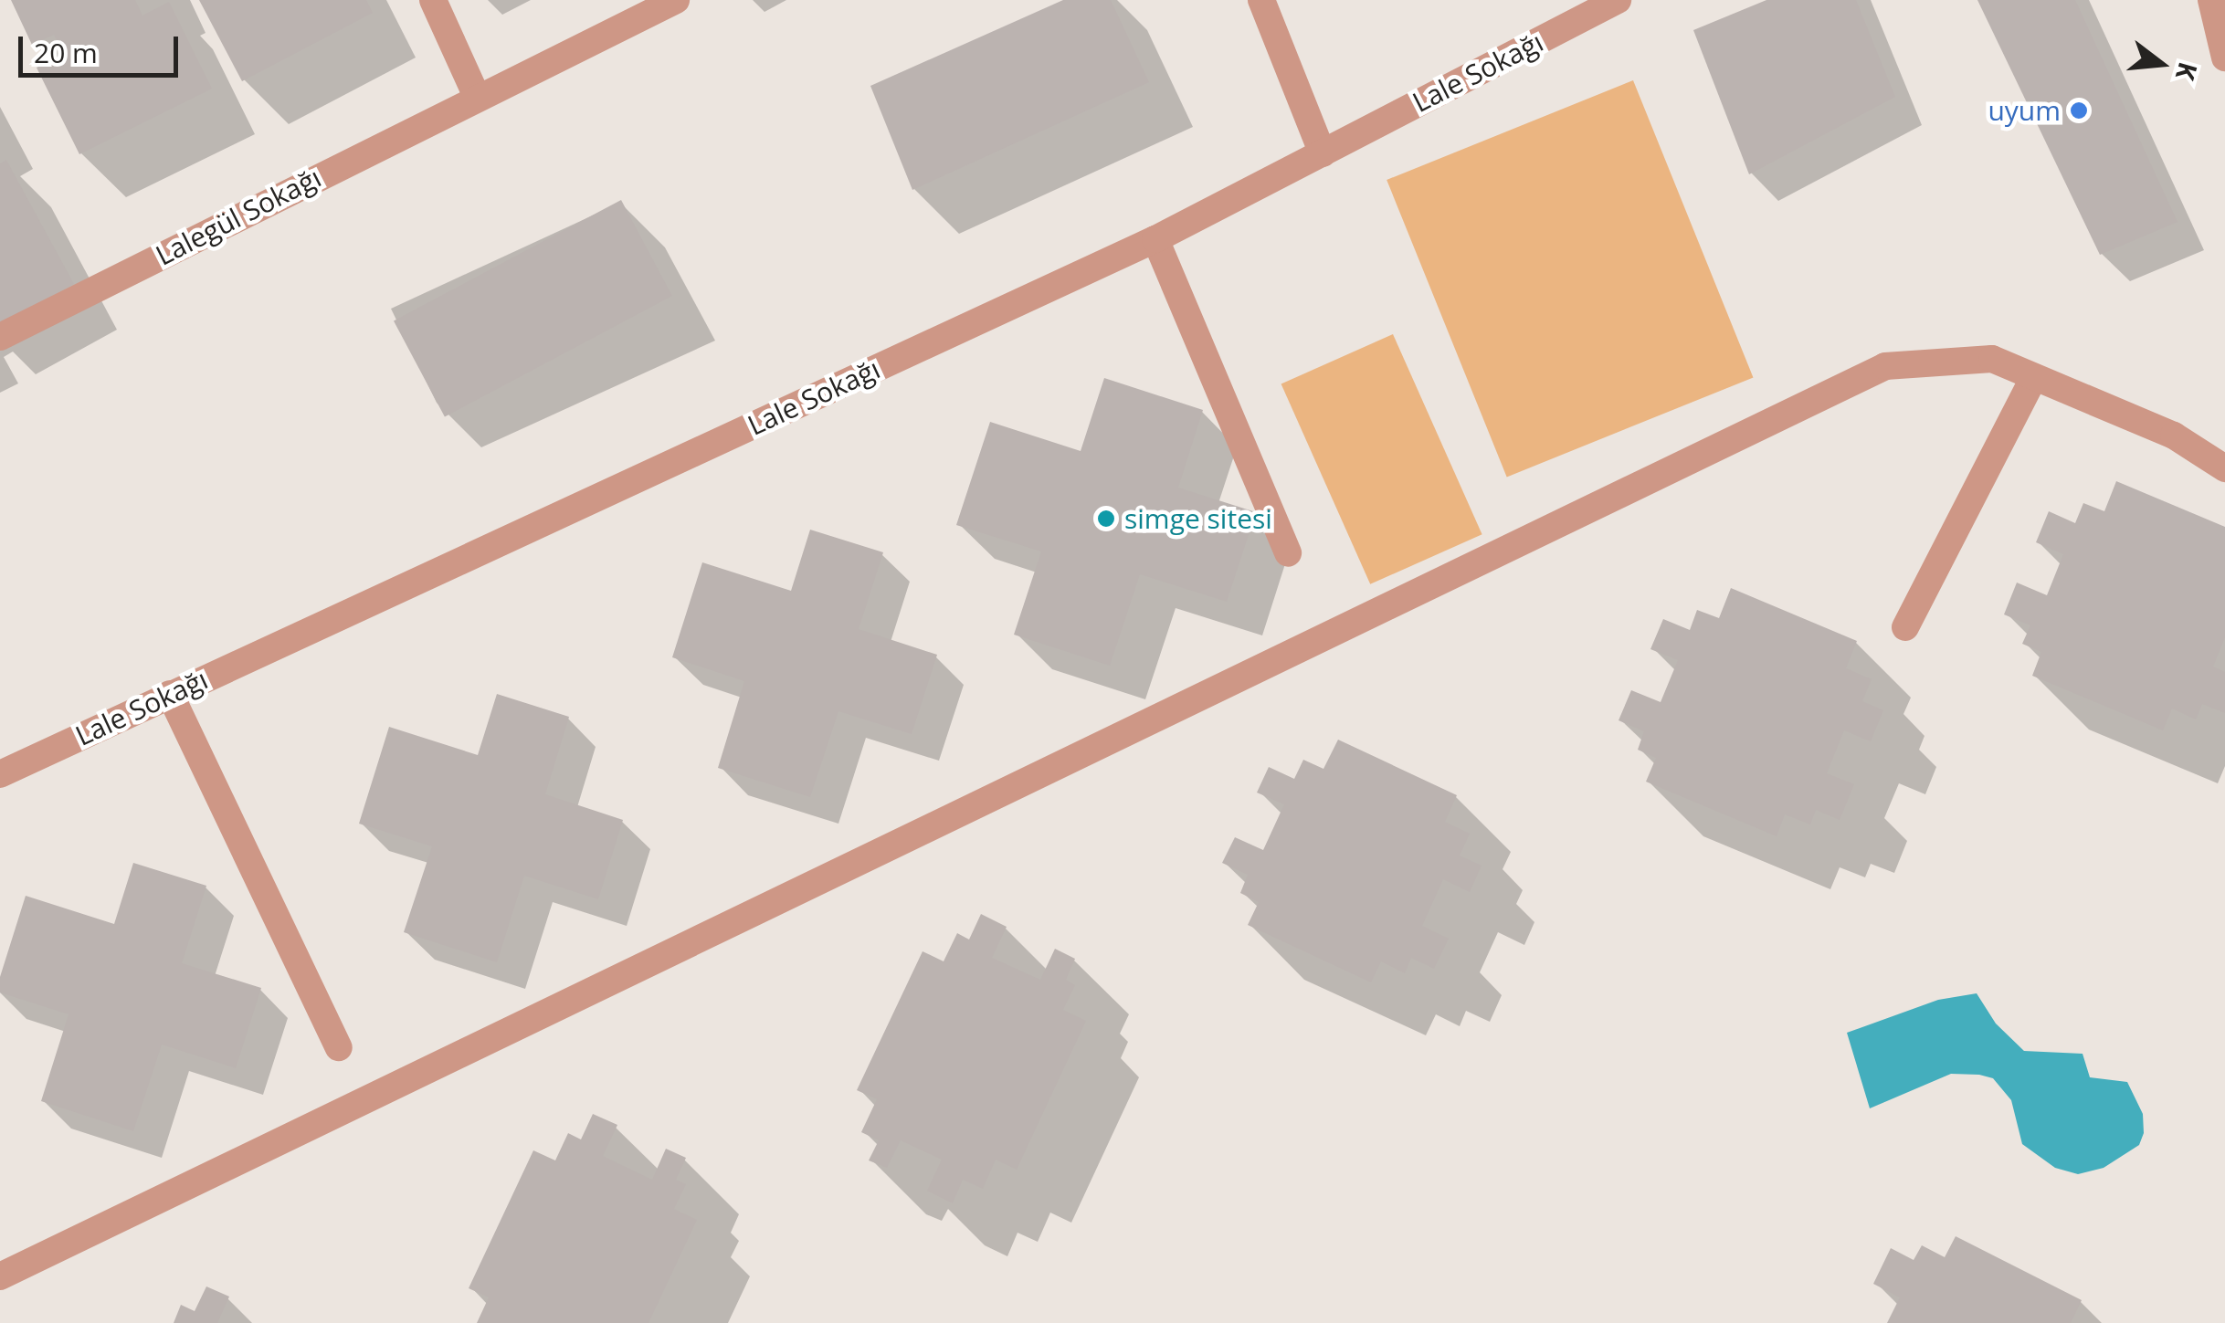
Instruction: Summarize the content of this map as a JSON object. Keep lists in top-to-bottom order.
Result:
{
  "streets": {
    "street": ["Lale Sokağı", "Lalegül Sokağı"]
  },
  "places": ["uyum", "simge sitesi"],
  "scale_bar": "20 m",
  "north": "right"
}
